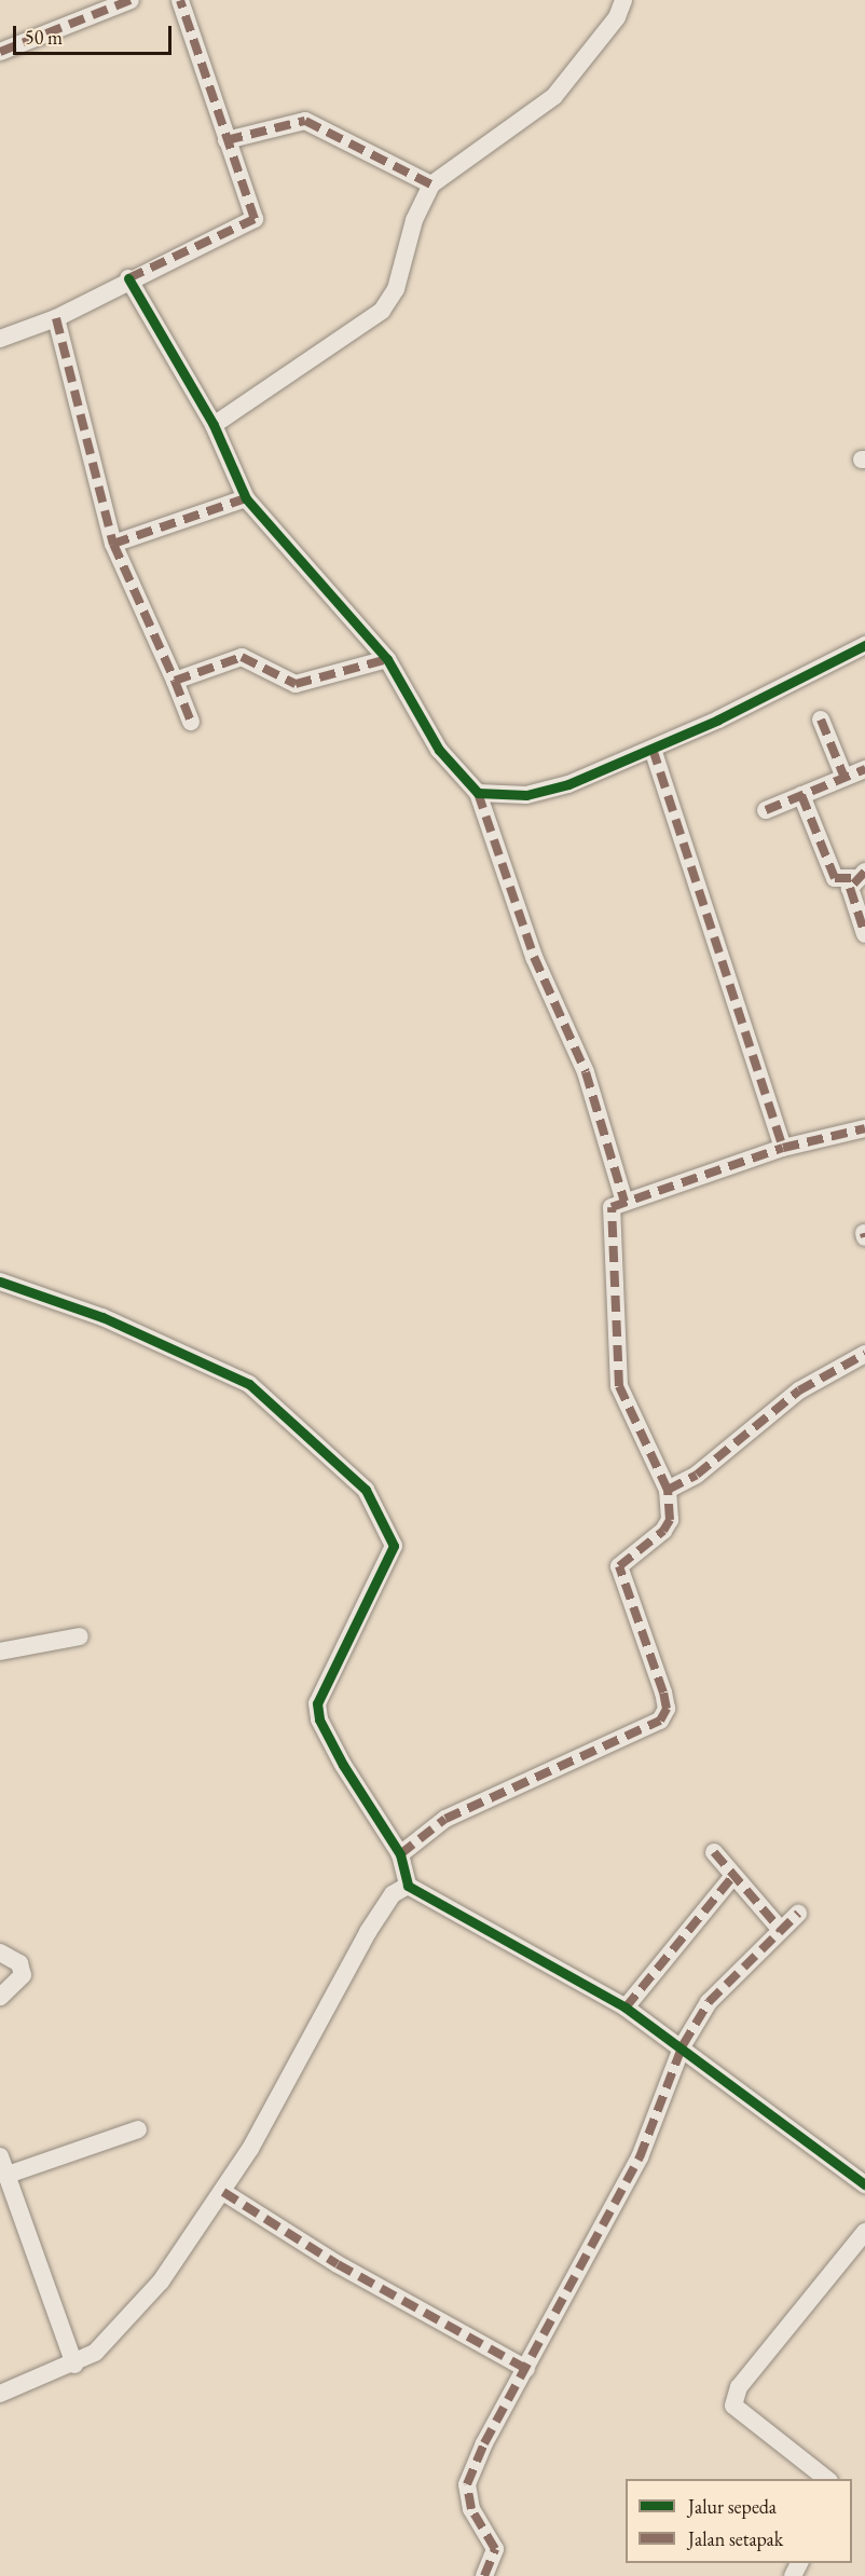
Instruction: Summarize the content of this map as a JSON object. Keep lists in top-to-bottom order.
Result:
{
  "legend": ["Jalur sepeda", "Jalan setapak"],
  "scale_bar": "50 m"
}
